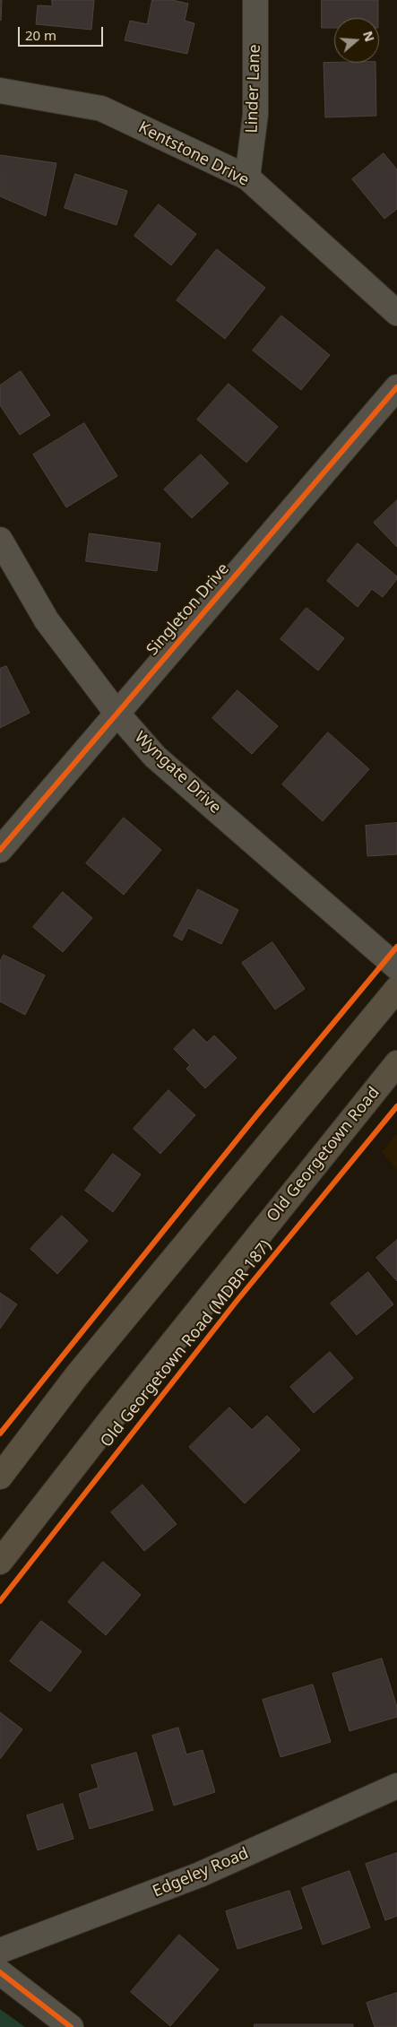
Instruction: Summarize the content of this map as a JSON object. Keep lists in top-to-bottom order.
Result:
{
  "streets": {
    "main road": ["Old Georgetown Road"],
    "street": [
      "Linder Lane",
      "Kentstone Drive",
      "Singleton Drive",
      "Wyngate Drive",
      "Edgeley Road"
    ],
    "cycle path": ["Old Georgetown Road (MDBR 187)"]
  },
  "crossings": [
    ["Linder Lane", "Kentstone Drive"],
    ["Singleton Drive", "Wyngate Drive"]
  ],
  "scale_bar": "20 m",
  "north": "right"
}
